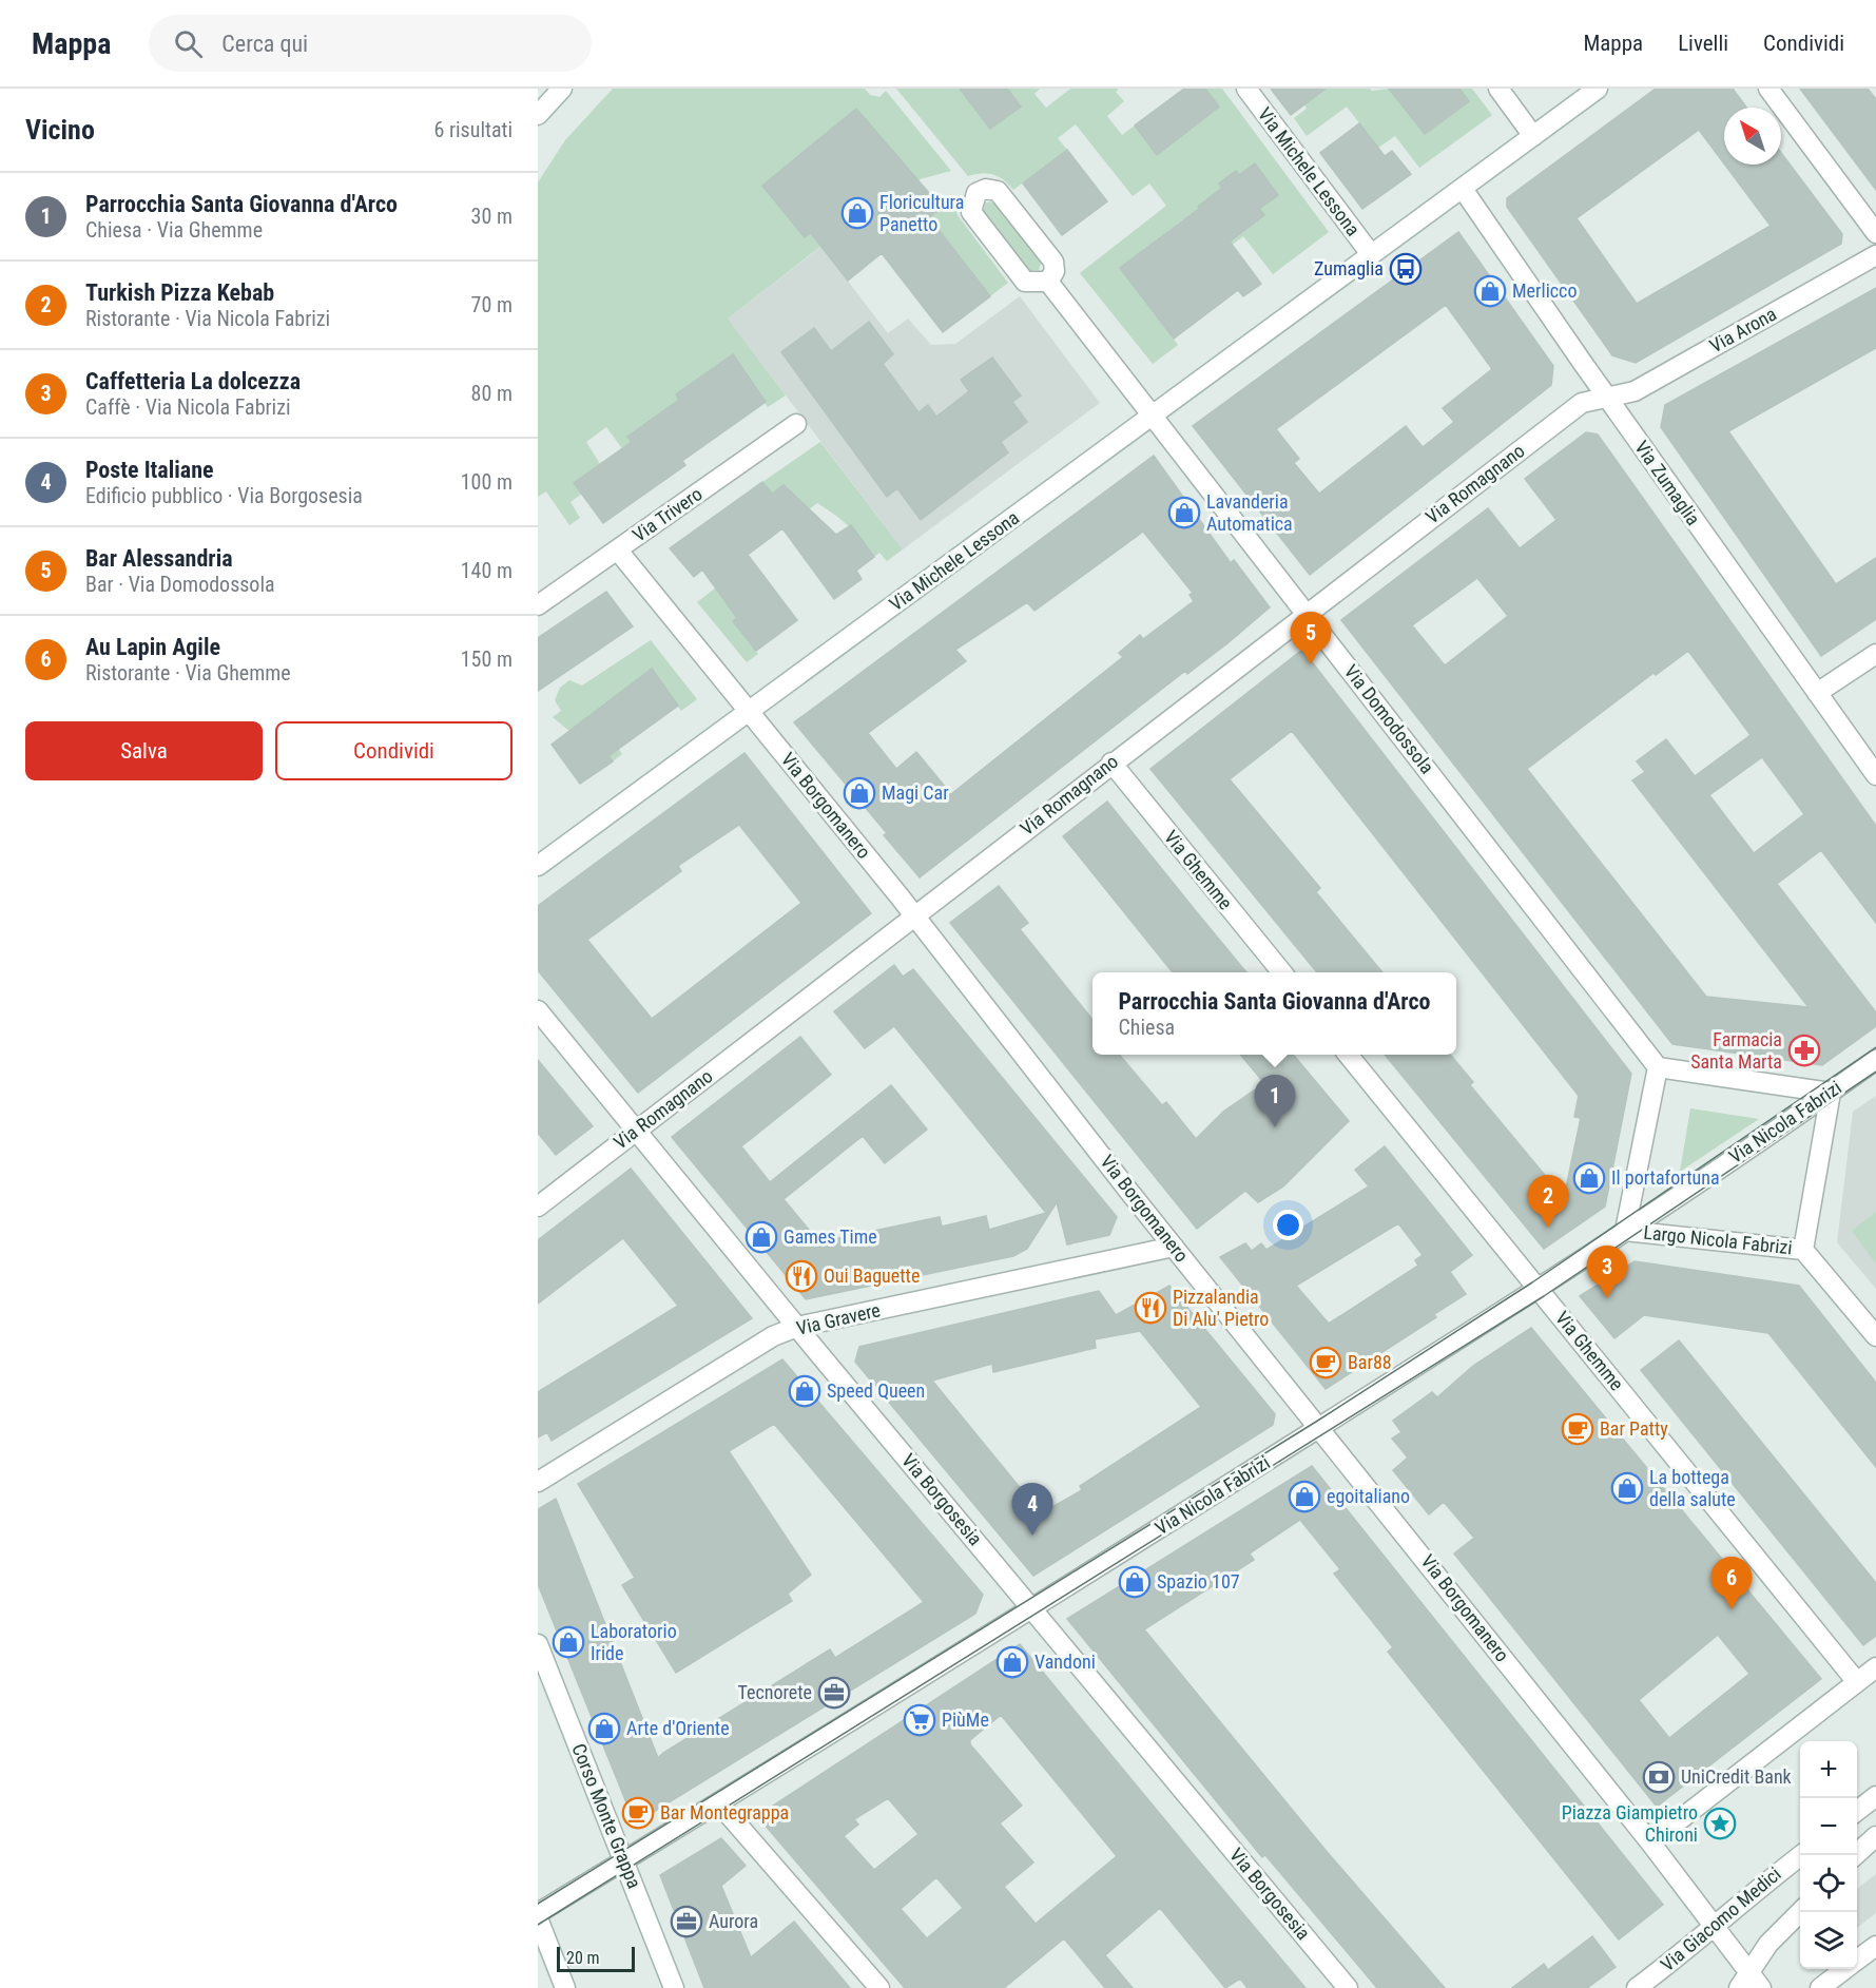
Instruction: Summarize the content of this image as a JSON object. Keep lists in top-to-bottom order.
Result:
{
  "streets": {
    "street": [
      "Via Michele Lessona",
      "Via Arona",
      "Via Zumaglia",
      "Via Romagnano",
      "Via Trivero",
      "Via Domodossola",
      "Via Borgomanero",
      "Via Ghemme",
      "Via Nicola Fabrizi",
      "Largo Nicola Fabrizi",
      "Via Gravere",
      "Via Borgosesia",
      "Corso Monte Grappa",
      "Via Giacomo Medici"
    ]
  },
  "crossings": [
    ["Via Michele Lessona", "Via Zumaglia"],
    ["Via Michele Lessona", "Via Domodossola"],
    ["Via Michele Lessona", "Via Borgomanero"],
    ["Via Arona", "Via Zumaglia"],
    ["Via Arona", "Via Romagnano"],
    ["Via Zumaglia", "Via Romagnano"],
    ["Via Romagnano", "Via Domodossola"],
    ["Via Romagnano", "Via Borgomanero"],
    ["Via Romagnano", "Via Ghemme"],
    ["Via Romagnano", "Via Borgosesia"],
    ["Via Trivero", "Via Borgomanero"],
    ["Via Domodossola", "Largo Nicola Fabrizi"],
    ["Via Borgomanero", "Via Nicola Fabrizi"],
    ["Via Borgomanero", "Via Gravere"],
    ["Via Borgomanero", "Via Giacomo Medici"],
    ["Via Ghemme", "Via Nicola Fabrizi"],
    ["Via Nicola Fabrizi", "Largo Nicola Fabrizi"],
    ["Via Nicola Fabrizi", "Via Borgosesia"],
    ["Via Nicola Fabrizi", "Corso Monte Grappa"],
    ["Via Gravere", "Via Borgosesia"]
  ],
  "places": {
    "shop": [
      "Floricultura Panetto",
      "Merlicco",
      "Lavanderia Automatica",
      "Magi Car",
      "Il portafortuna",
      "Games Time",
      "Speed Queen",
      "La bottega della salute",
      "egoitaliano",
      "Spazio 107",
      "Laboratorio Iride",
      "Vandoni",
      "Arte d'Oriente"
    ],
    "bus stop": ["Zumaglia"],
    "pharmacy": ["Farmacia Santa Marta"],
    "restaurant": ["Oui Baguette", "Pizzalandia Di Alu' Pietro"],
    "cafe": ["Bar88", "Bar Patty", "Bar Montegrappa"],
    "office": ["Tecnorete", "Aurora"],
    "supermarket": ["PiùMe"],
    "bank": ["UniCredit Bank"],
    "place": ["Piazza Giampietro Chironi"]
  },
  "scale_bar": "20 m",
  "north": "top left",
  "page": {
    "header": "Mappa",
    "search": "Cerca qui",
    "nav": ["Mappa", "Livelli", "Condividi"],
    "heading": ["Vicino", "6 risultati"],
    "list": [
      {
        "mark": "1",
        "name": "Parrocchia Santa Giovanna d'Arco",
        "note": "Chiesa · Via Ghemme",
        "value": "30 m"
      },
      {
        "mark": "2",
        "name": "Turkish Pizza Kebab",
        "note": "Ristorante · Via Nicola Fabrizi",
        "value": "70 m"
      },
      {
        "mark": "3",
        "name": "Caffetteria La dolcezza",
        "note": "Caffè · Via Nicola Fabrizi",
        "value": "80 m"
      },
      {
        "mark": "4",
        "name": "Poste Italiane",
        "note": "Edificio pubblico · Via Borgosesia",
        "value": "100 m"
      },
      {
        "mark": "5",
        "name": "Bar Alessandria",
        "note": "Bar · Via Domodossola",
        "value": "140 m"
      },
      {
        "mark": "6",
        "name": "Au Lapin Agile",
        "note": "Ristorante · Via Ghemme",
        "value": "150 m"
      }
    ],
    "pins": [
      "5",
      "1",
      "2",
      "3",
      "4",
      "6"
    ],
    "buttons": ["Salva", "Condividi"],
    "popup": ["Parrocchia Santa Giovanna d'Arco", "Chiesa"],
    "map_buttons": ["+", "−"],
    "scale": "20 m"
  }
}
